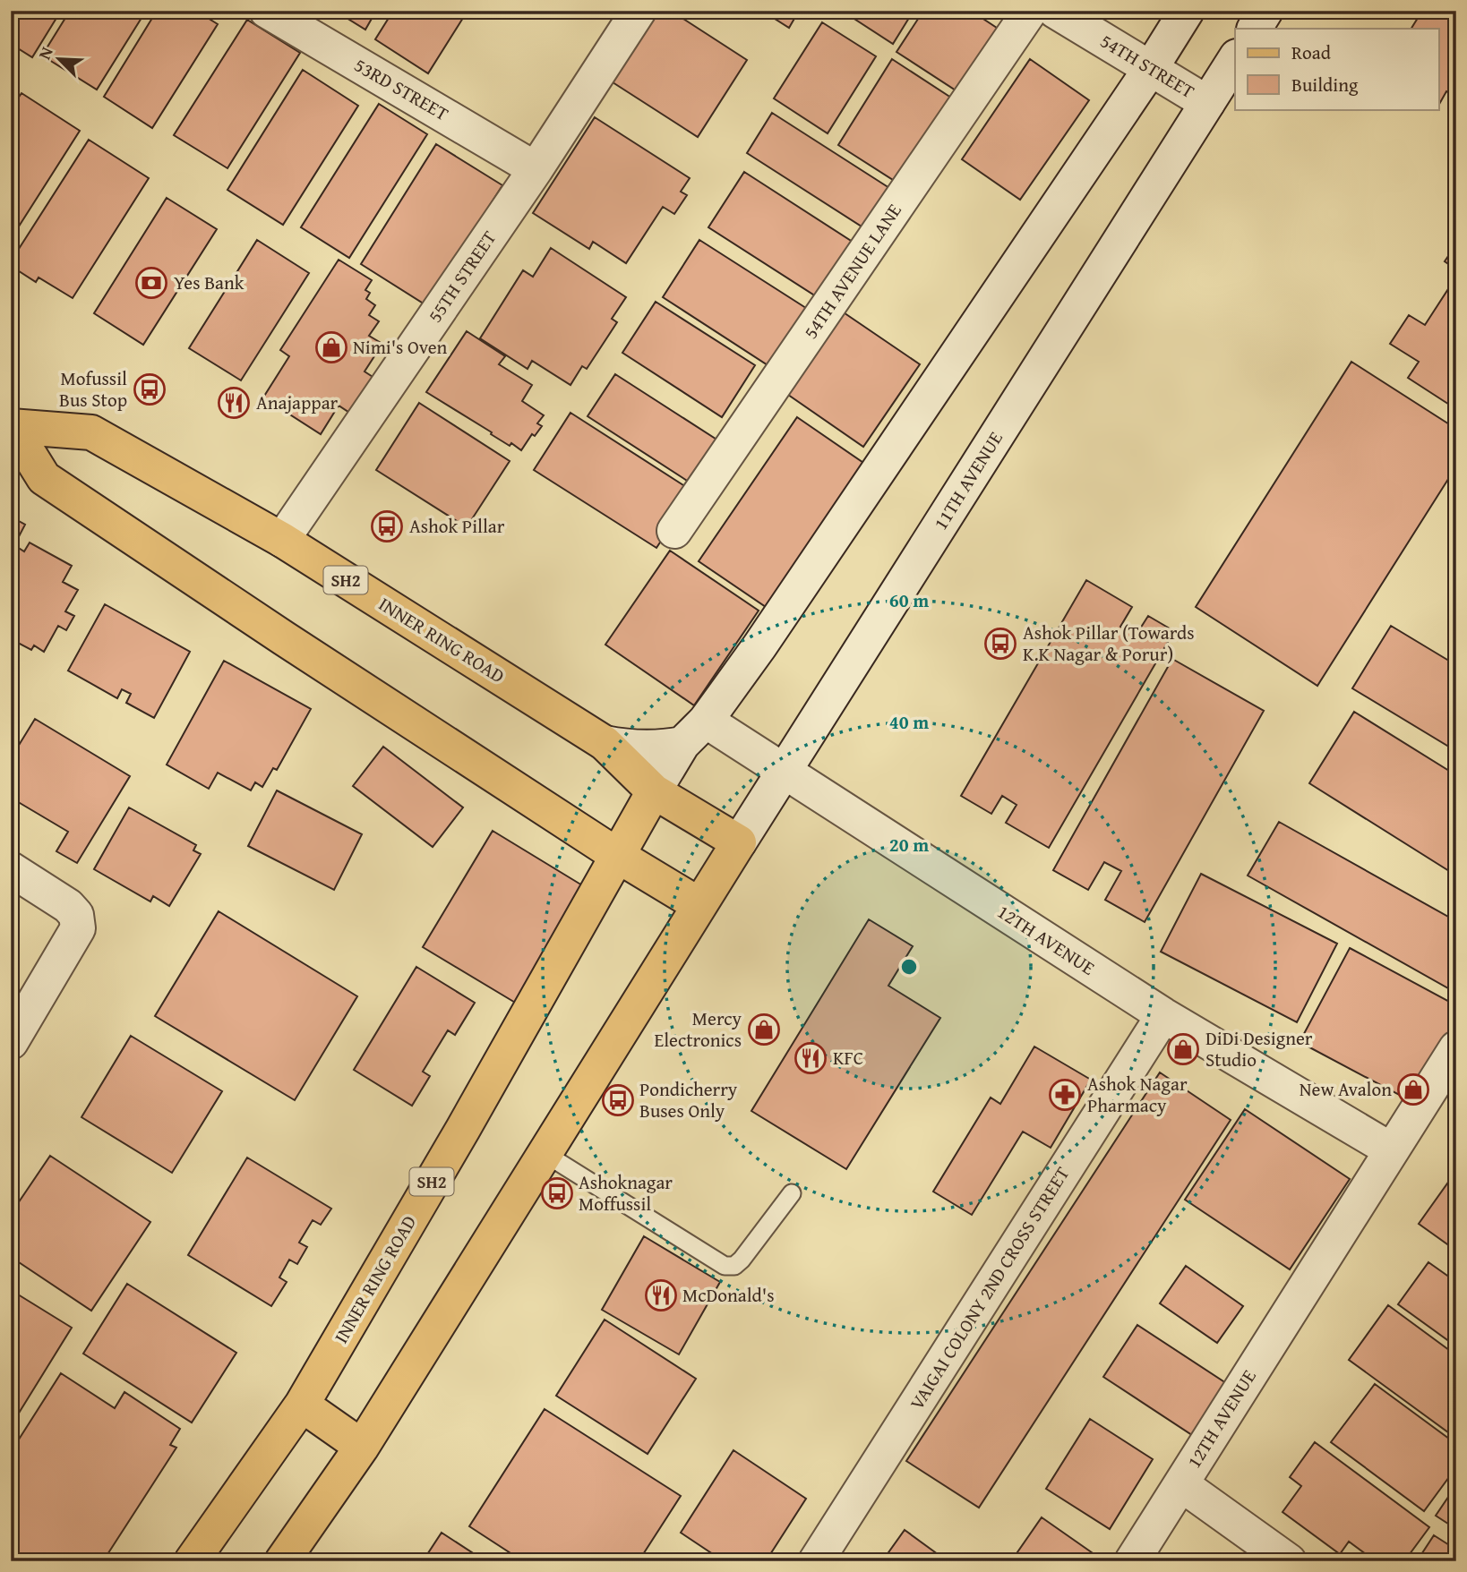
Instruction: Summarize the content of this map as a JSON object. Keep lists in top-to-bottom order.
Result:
{
  "streets": {
    "main road": ["11TH AVENUE", "SH2", "INNER RING ROAD"],
    "street": [
      "54TH STREET",
      "53RD STREET",
      "54TH AVENUE LANE",
      "55TH STREET",
      "12TH AVENUE",
      "VAIGAI COLONY 2ND CROSS STREET"
    ]
  },
  "crossings": [
    ["54TH STREET", "11TH AVENUE"],
    ["53RD STREET", "55TH STREET"],
    ["55TH STREET", "INNER RING ROAD"],
    ["11TH AVENUE", "INNER RING ROAD"],
    ["11TH AVENUE", "12TH AVENUE"],
    ["12TH AVENUE", "VAIGAI COLONY 2ND CROSS STREET"]
  ],
  "places": {
    "bank": ["Yes Bank"],
    "shop": [
      "Nimi's Oven",
      "Mercy Electronics",
      "DiDi Designer Studio",
      "New Avalon"
    ],
    "bus stop": [
      "Mofussil Bus Stop",
      "Ashok Pillar",
      "Ashok Pillar (Towards K.K Nagar & Porur)",
      "Pondicherry Buses Only",
      "Ashoknagar Moffussil"
    ],
    "restaurant": ["Anajappar", "KFC", "McDonald's"],
    "pharmacy": ["Ashok Nagar Pharmacy"]
  },
  "legend": ["Road", "Building"],
  "north": "top left",
  "rings": ["60 m", "40 m", "20 m"]
}
